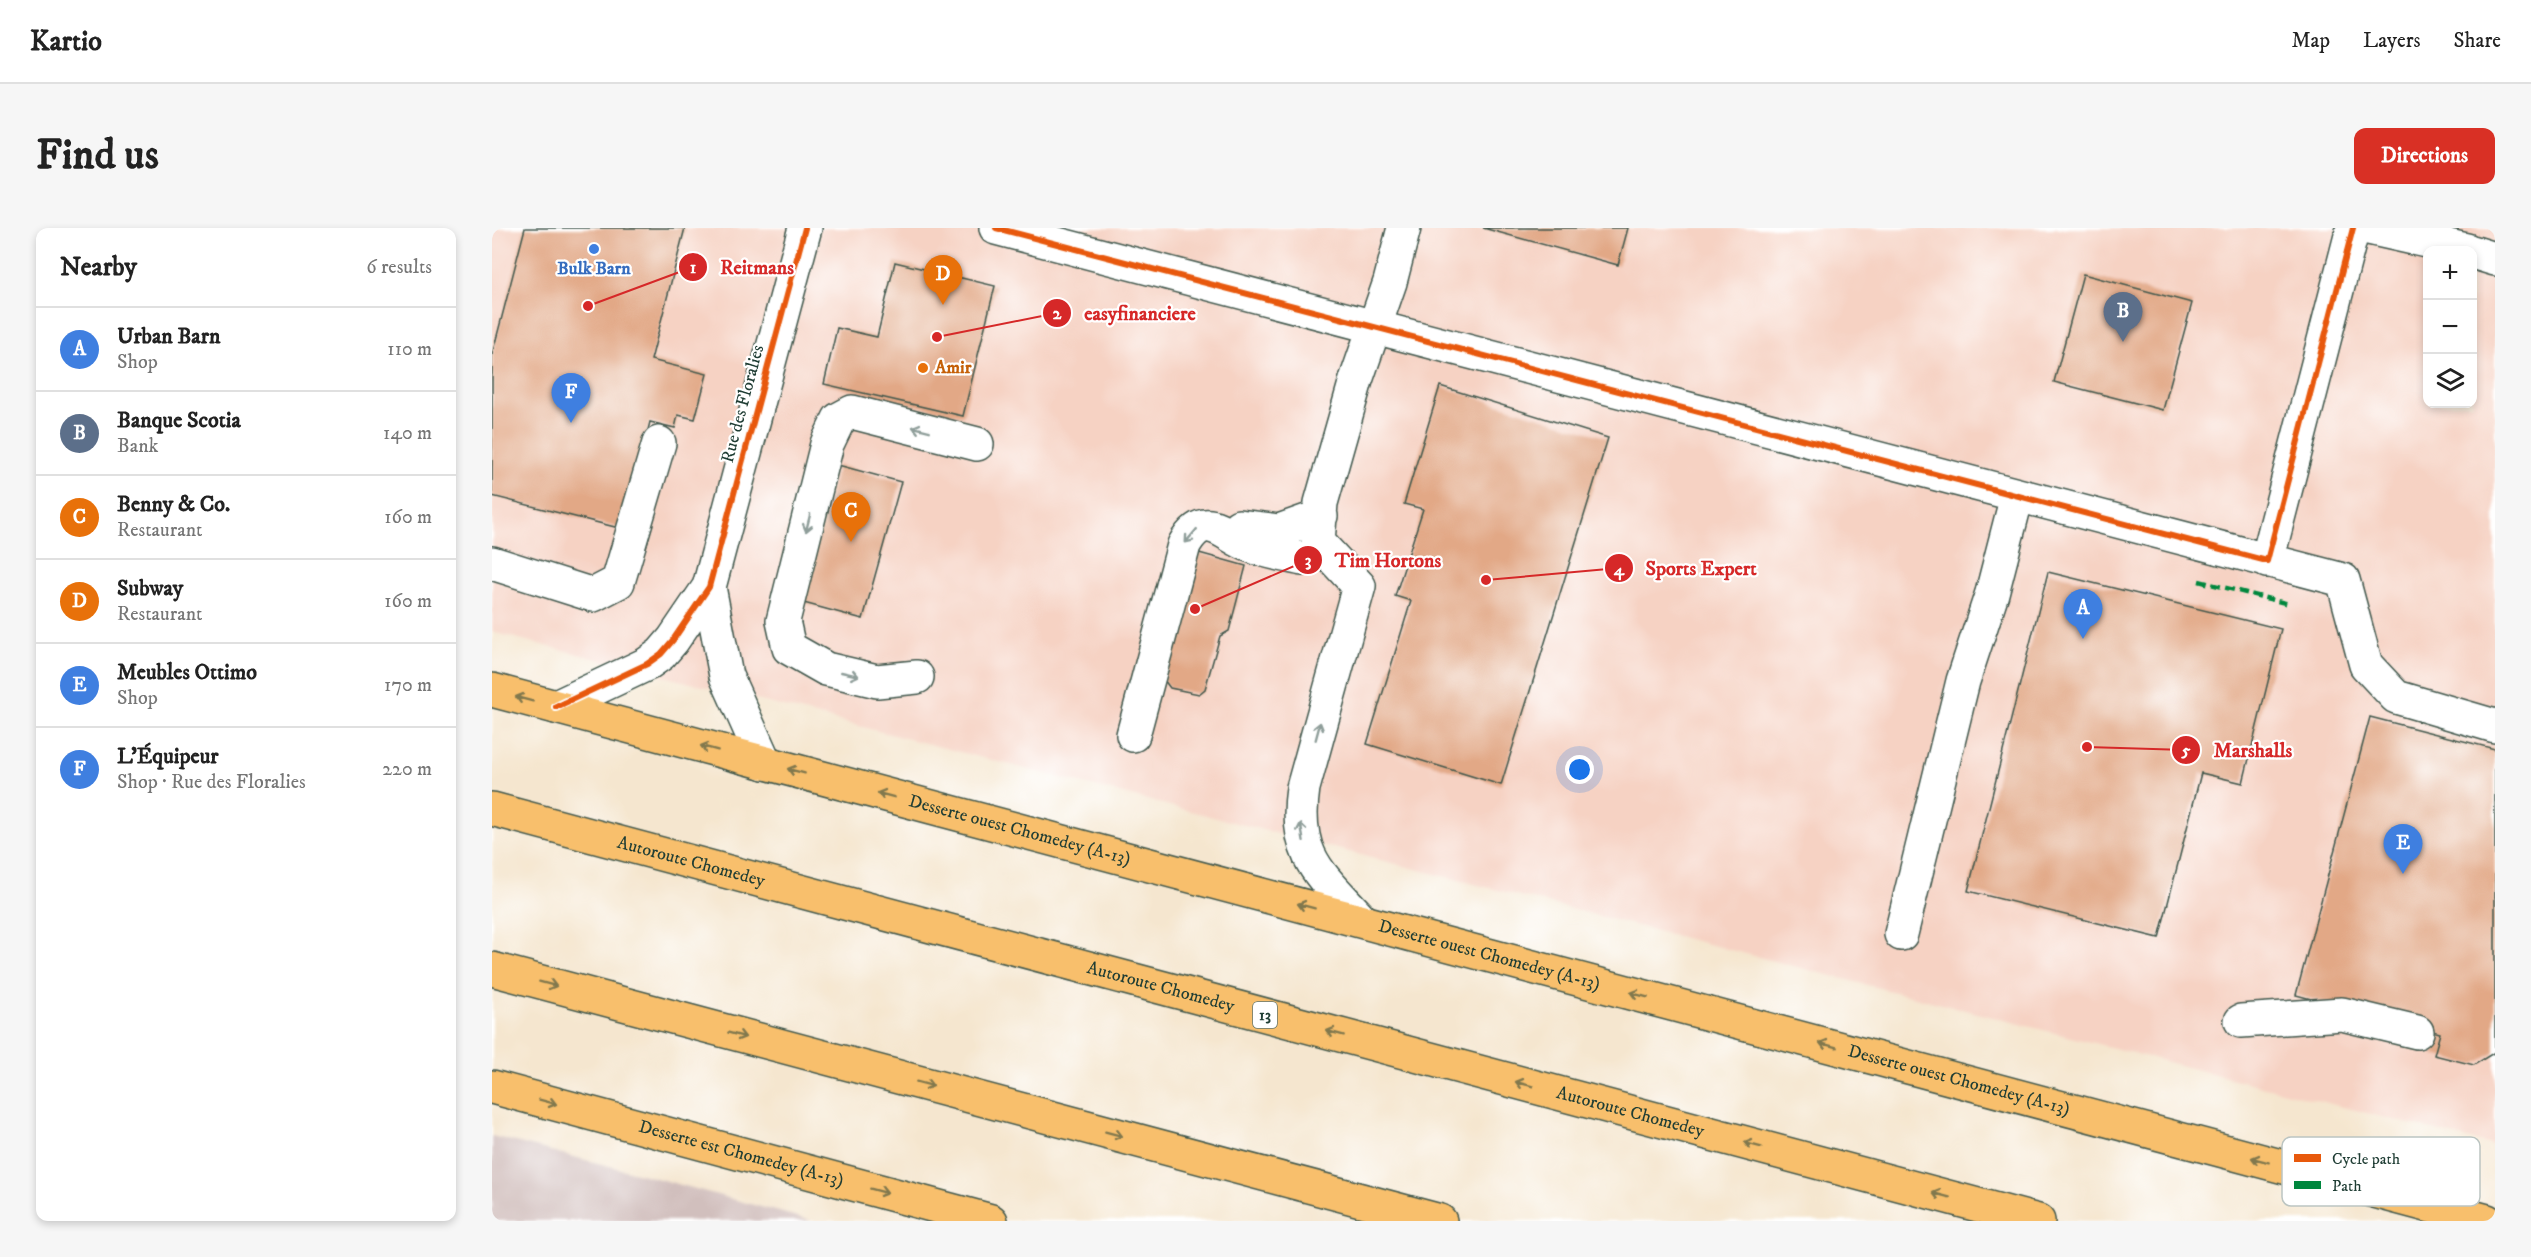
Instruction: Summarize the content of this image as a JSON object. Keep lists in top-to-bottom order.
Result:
{
  "streets": {
    "main road": [
      "Desserte ouest Chomedey (A-13)",
      "Autoroute Chomedey",
      "13",
      "Desserte est Chomedey (A-13)"
    ],
    "street": ["Rue des Floralies"]
  },
  "places": [
    "Bulk Barn",
    "Reitmans",
    "easyfinanciere",
    "Amir",
    "Sports Expert",
    "Tim Hortons",
    "Marshalls"
  ],
  "legend": ["Cycle path", "Path"],
  "page": {
    "header": "Kartio",
    "nav": ["Map", "Layers", "Share"],
    "buttons": "Directions",
    "title": "Find us",
    "heading": ["Nearby", "6 results"],
    "map_buttons": ["+", "−"],
    "pins": [
      "D",
      "B",
      "F",
      "C",
      "A",
      "E"
    ],
    "list": [
      {
        "mark": "A",
        "name": "Urban Barn",
        "note": "Shop",
        "value": "110 m"
      },
      {
        "mark": "B",
        "name": "Banque Scotia",
        "note": "Bank",
        "value": "140 m"
      },
      {
        "mark": "C",
        "name": "Benny & Co.",
        "note": "Restaurant",
        "value": "160 m"
      },
      {
        "mark": "D",
        "name": "Subway",
        "note": "Restaurant",
        "value": "160 m"
      },
      {
        "mark": "E",
        "name": "Meubles Ottimo",
        "note": "Shop",
        "value": "170 m"
      },
      {
        "mark": "F",
        "name": "L'Équipeur",
        "note": "Shop · Rue des Floralies",
        "value": "220 m"
      }
    ]
  }
}
